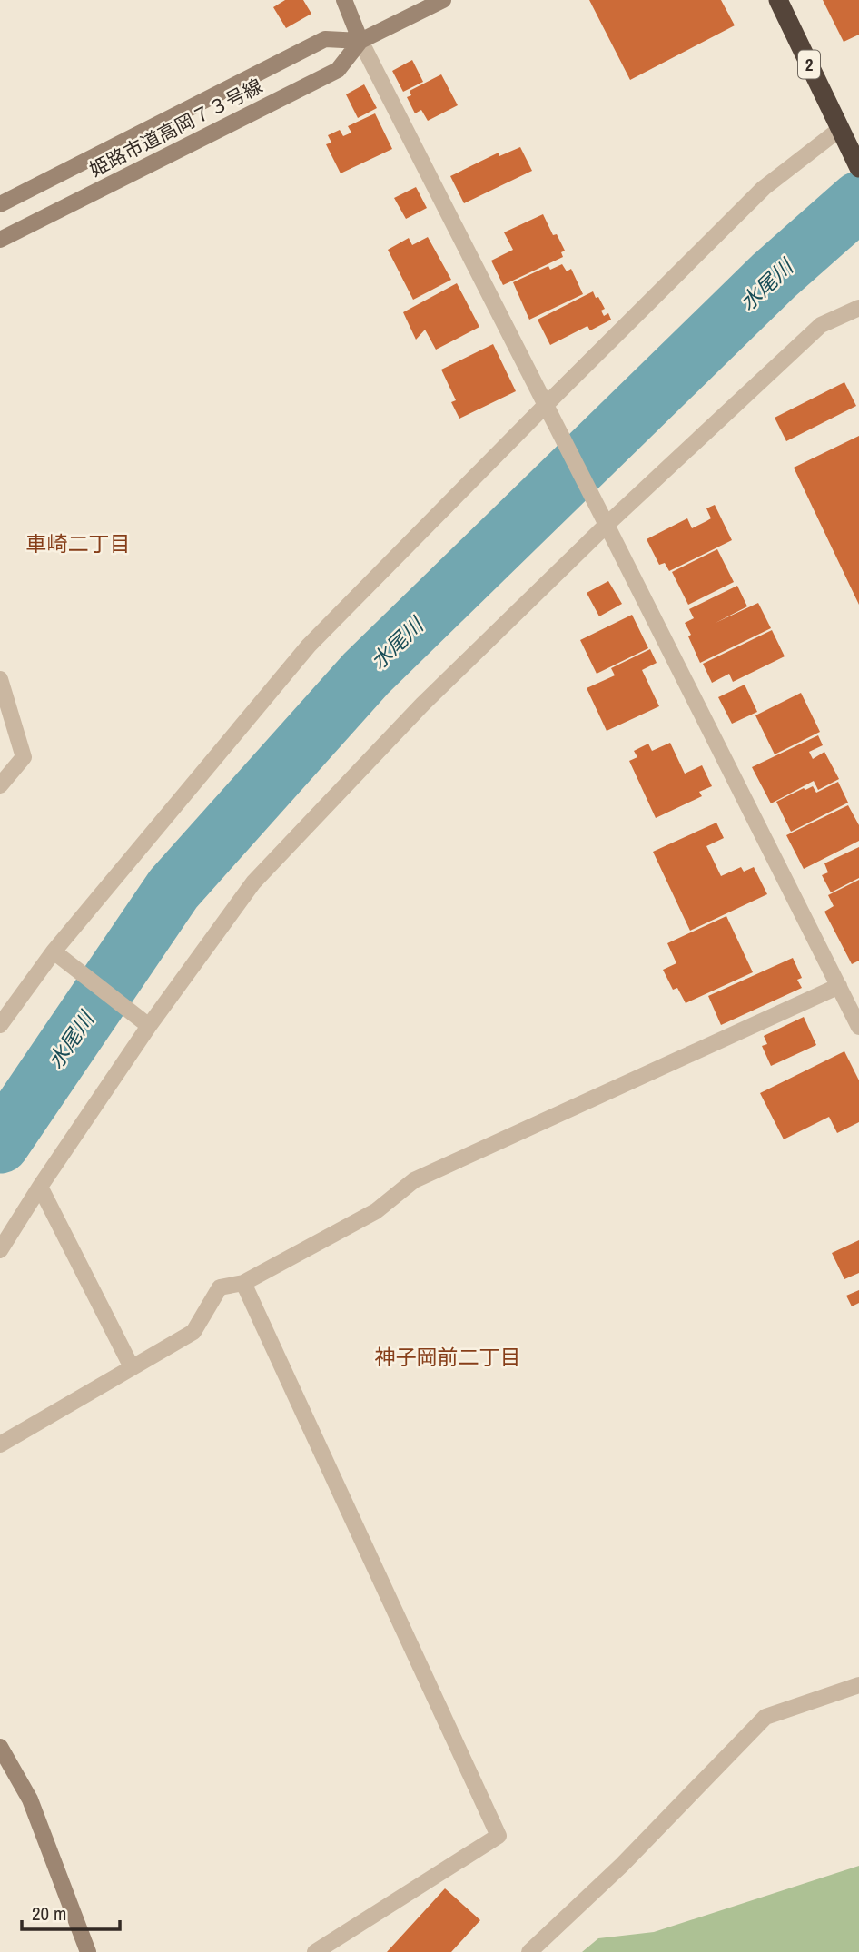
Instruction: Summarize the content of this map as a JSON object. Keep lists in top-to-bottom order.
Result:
{
  "streets": {
    "highway": ["2"],
    "street": ["姫路市道高岡７３号線"]
  },
  "districts": ["車崎二丁目", "神子岡前二丁目"],
  "water": ["水尾川"],
  "scale_bar": "20 m"
}
